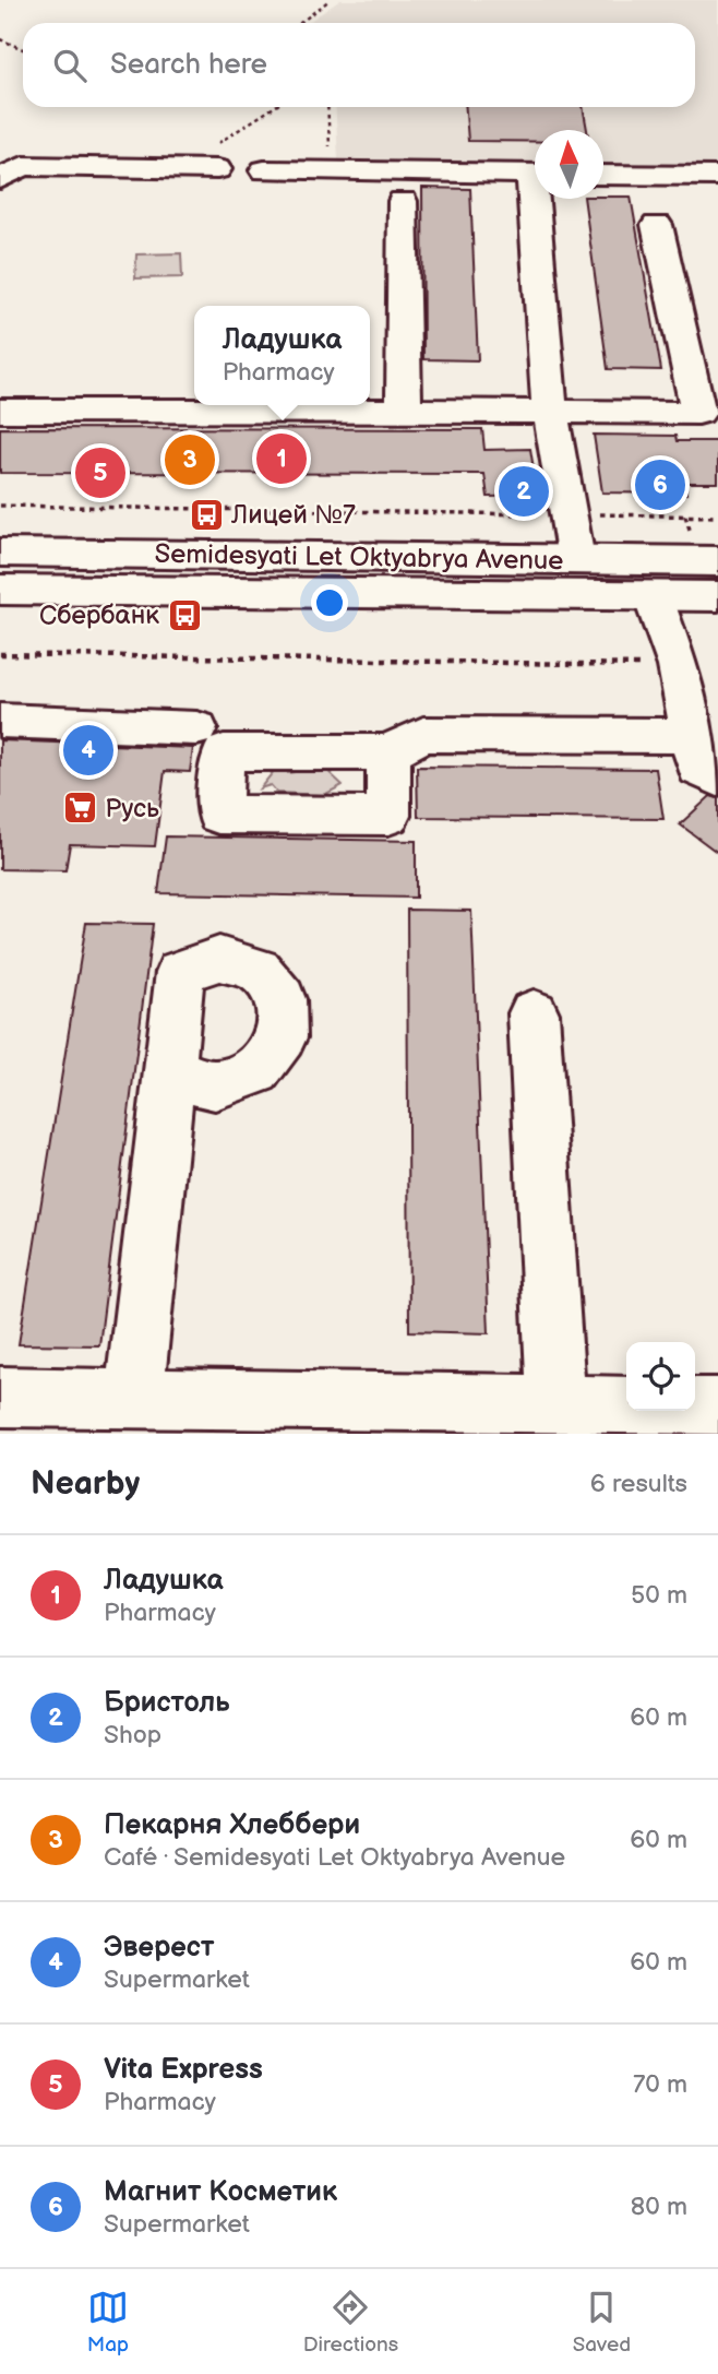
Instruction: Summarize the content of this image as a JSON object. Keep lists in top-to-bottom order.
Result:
{
  "streets": {
    "main road": ["Semidesyati Let Oktyabrya Avenue"]
  },
  "places": {
    "bus stop": ["Лицей №7", "Сбербанк"],
    "supermarket": ["Русь"]
  },
  "north": "top",
  "page": {
    "search": "Search here",
    "popup": ["Ладушка", "Pharmacy"],
    "pins": [
      "1",
      "3",
      "5",
      "6",
      "2",
      "4"
    ],
    "heading": ["Nearby", "6 results"],
    "list": [
      {
        "mark": "1",
        "name": "Ладушка",
        "note": "Pharmacy",
        "value": "50 m"
      },
      {
        "mark": "2",
        "name": "Бристоль",
        "note": "Shop",
        "value": "60 m"
      },
      {
        "mark": "3",
        "name": "Пекарня Хлеббери",
        "note": "Café · Semidesyati Let Oktyabrya Avenue",
        "value": "60 m"
      },
      {
        "mark": "4",
        "name": "Эверест",
        "note": "Supermarket",
        "value": "60 m"
      },
      {
        "mark": "5",
        "name": "Vita Express",
        "note": "Pharmacy",
        "value": "70 m"
      },
      {
        "mark": "6",
        "name": "Магнит Косметик",
        "note": "Supermarket",
        "value": "80 m"
      }
    ],
    "nav": ["Map", "Directions", "Saved"]
  }
}
